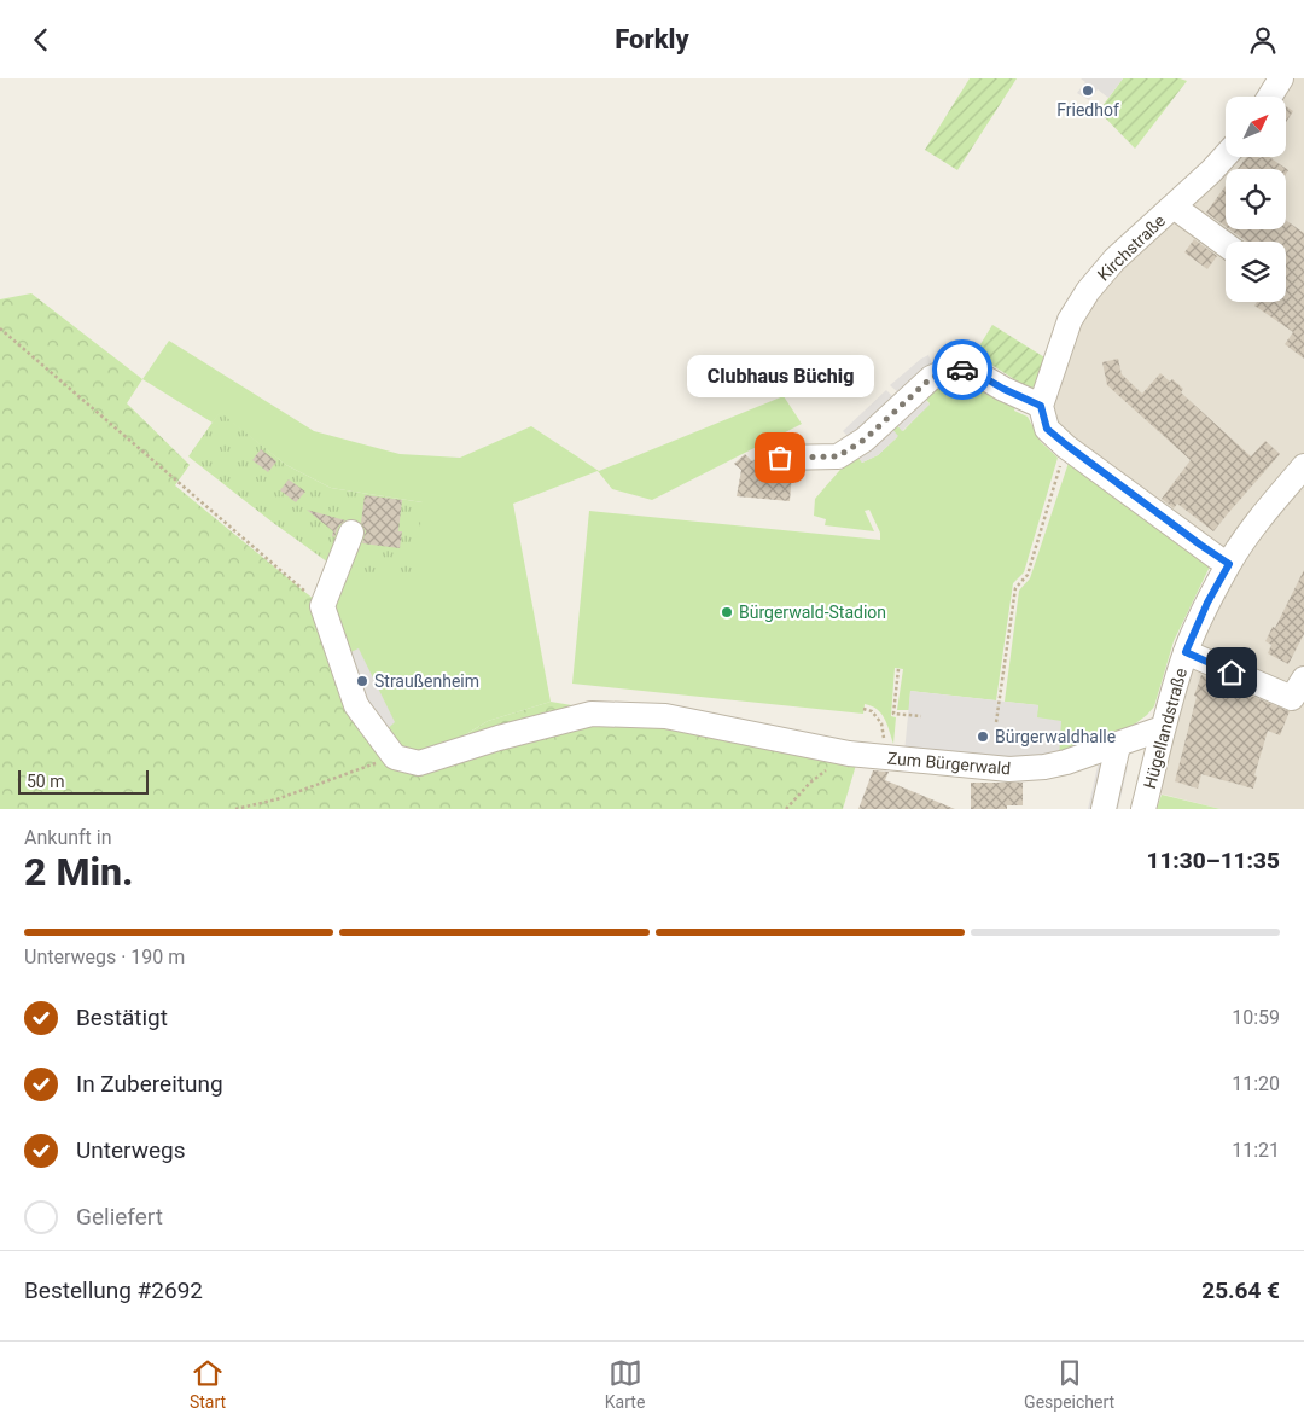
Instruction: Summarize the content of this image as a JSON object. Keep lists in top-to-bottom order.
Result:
{
  "streets": {
    "street": ["Kirchstraße", "Hügellandstraße", "Zum Bürgerwald"]
  },
  "crossings": [
    ["Hügellandstraße", "Zum Bürgerwald"]
  ],
  "places": [
    "Friedhof",
    "Clubhaus Büchig",
    "Bürgerwald-Stadion",
    "Straußenheim",
    "Bürgerwaldhalle"
  ],
  "scale_bar": "50 m",
  "north": "top right",
  "page": {
    "header": "Forkly",
    "bubble": "Clubhaus Büchig",
    "scale": "50 m",
    "heading": ["2 Min.", "Ankunft in", "11:30–11:35"],
    "panel": ["Bestellung #2692", "25.64 €"],
    "bar": "Unterwegs · 190 m",
    "list": [
      ["Bestätigt", "10:59"],
      ["In Zubereitung", "11:20"],
      ["Unterwegs", "11:21"],
      "Geliefert"
    ],
    "tabs": ["Start", "Karte", "Gespeichert"]
  }
}
